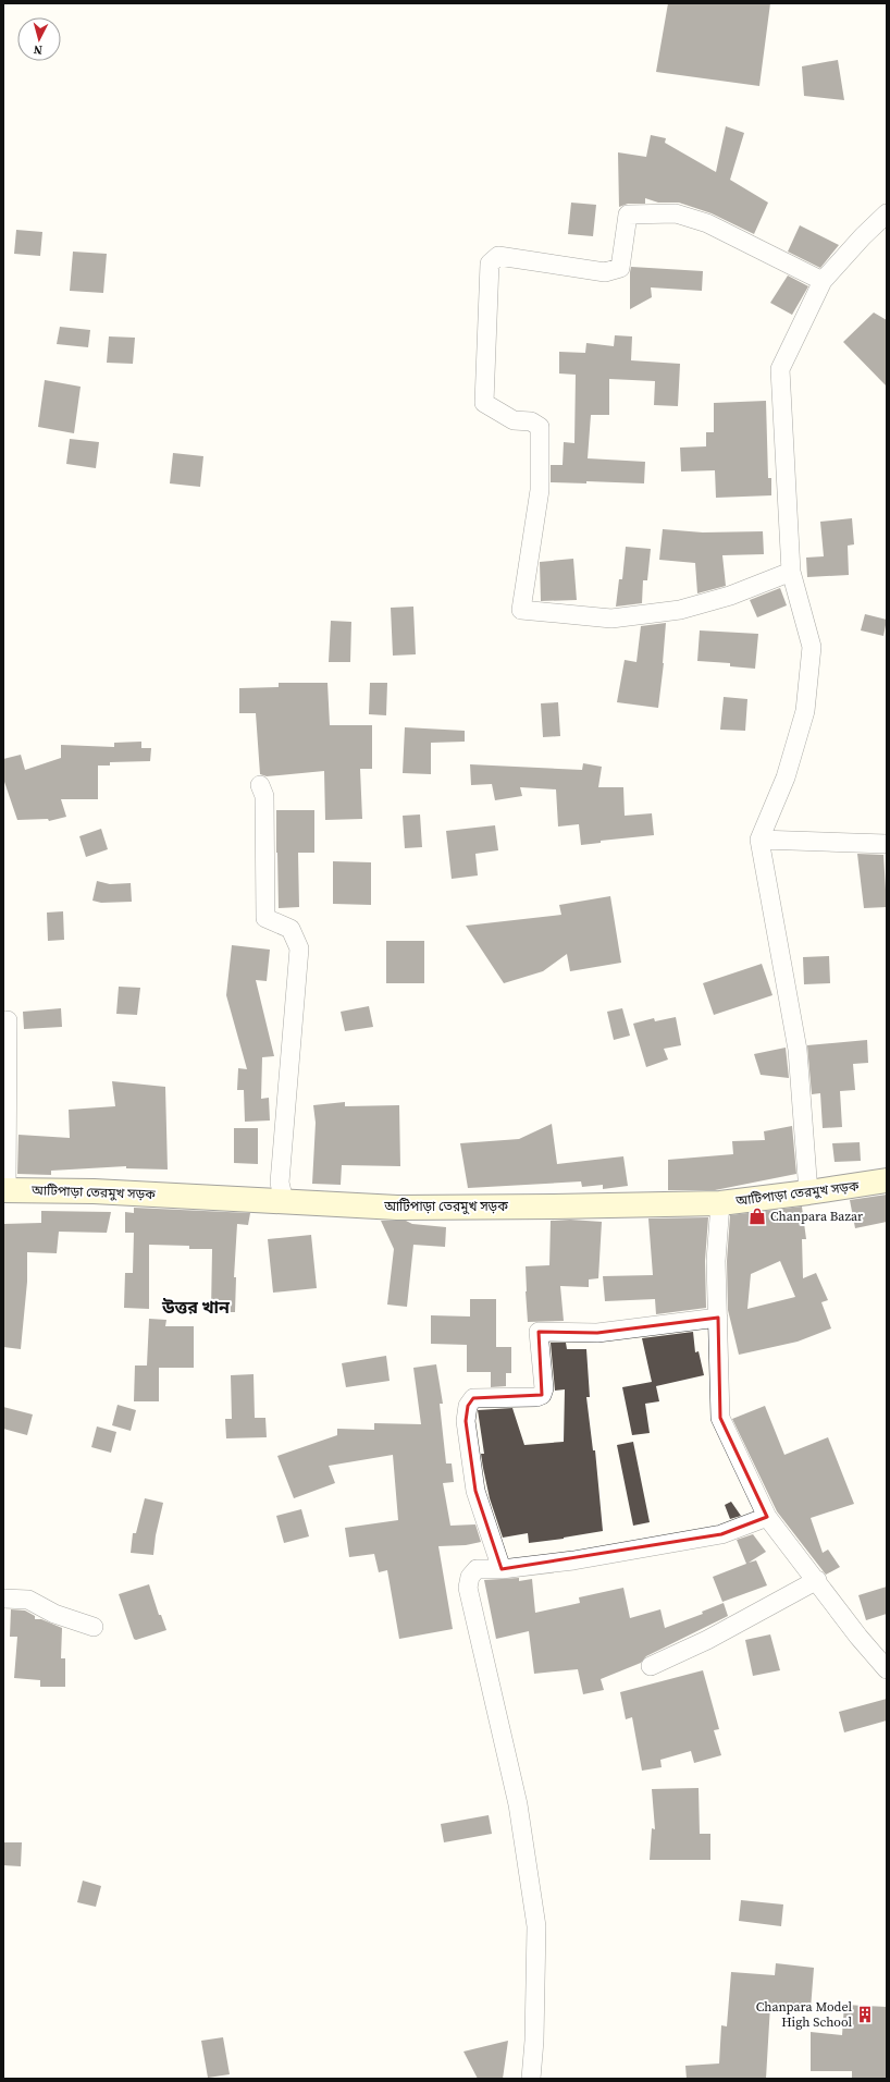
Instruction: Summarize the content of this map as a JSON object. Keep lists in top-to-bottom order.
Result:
{
  "streets": {
    "main road": ["আটিপাড়া তেরমুখ সড়ক"]
  },
  "districts": ["উত্তর খান"],
  "places": {
    "shop": ["Chanpara Bazar"],
    "building": ["Chanpara Model High School"]
  },
  "north": "bottom"
}
